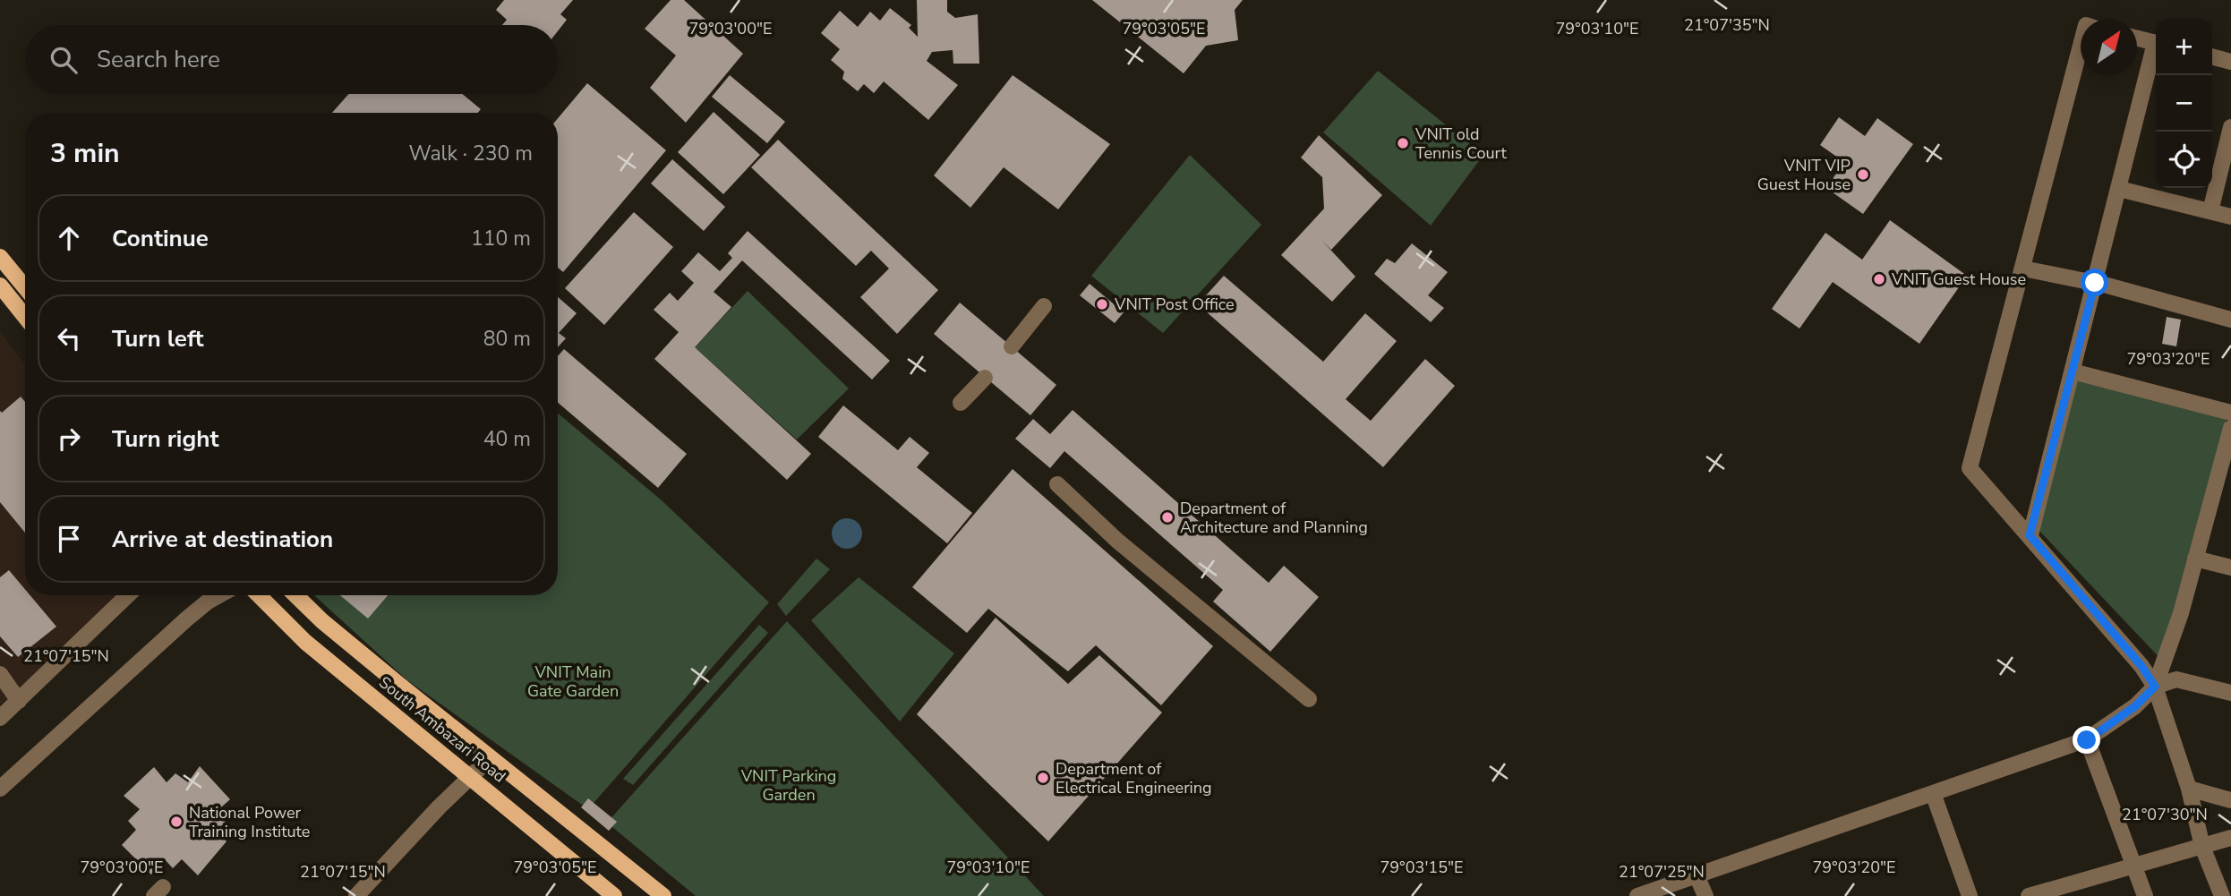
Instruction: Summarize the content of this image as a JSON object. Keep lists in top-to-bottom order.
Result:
{
  "streets": {
    "main road": ["South Ambazari Road"]
  },
  "parks": ["VNIT Main Gate Garden", "VNIT Parking Garden"],
  "places": [
    "VNIT old Tennis Court",
    "VNIT VIP Guest House",
    "VNIT Guest House",
    "VNIT Post Office",
    "Department of Architecture and Planning",
    "Department of Electrical Engineering",
    "National Power Training Institute"
  ],
  "north": "top right",
  "page": {
    "map_buttons": ["+", "−"],
    "search": "Search here",
    "heading": ["3 min", "Walk · 230 m"],
    "list": [
      ["Continue", "110 m"],
      ["Turn left", "80 m"],
      ["Turn right", "40 m"],
      "Arrive at destination"
    ]
  },
  "coordinates": [
    "21°07'35\"N",
    "79°03'00\"E",
    "79°03'05\"E",
    "79°03'10\"E",
    "79°03'20\"E",
    "21°07'15\"N",
    "21°07'30\"N",
    "79°03'15\"E",
    "21°07'25\"N"
  ]
}
